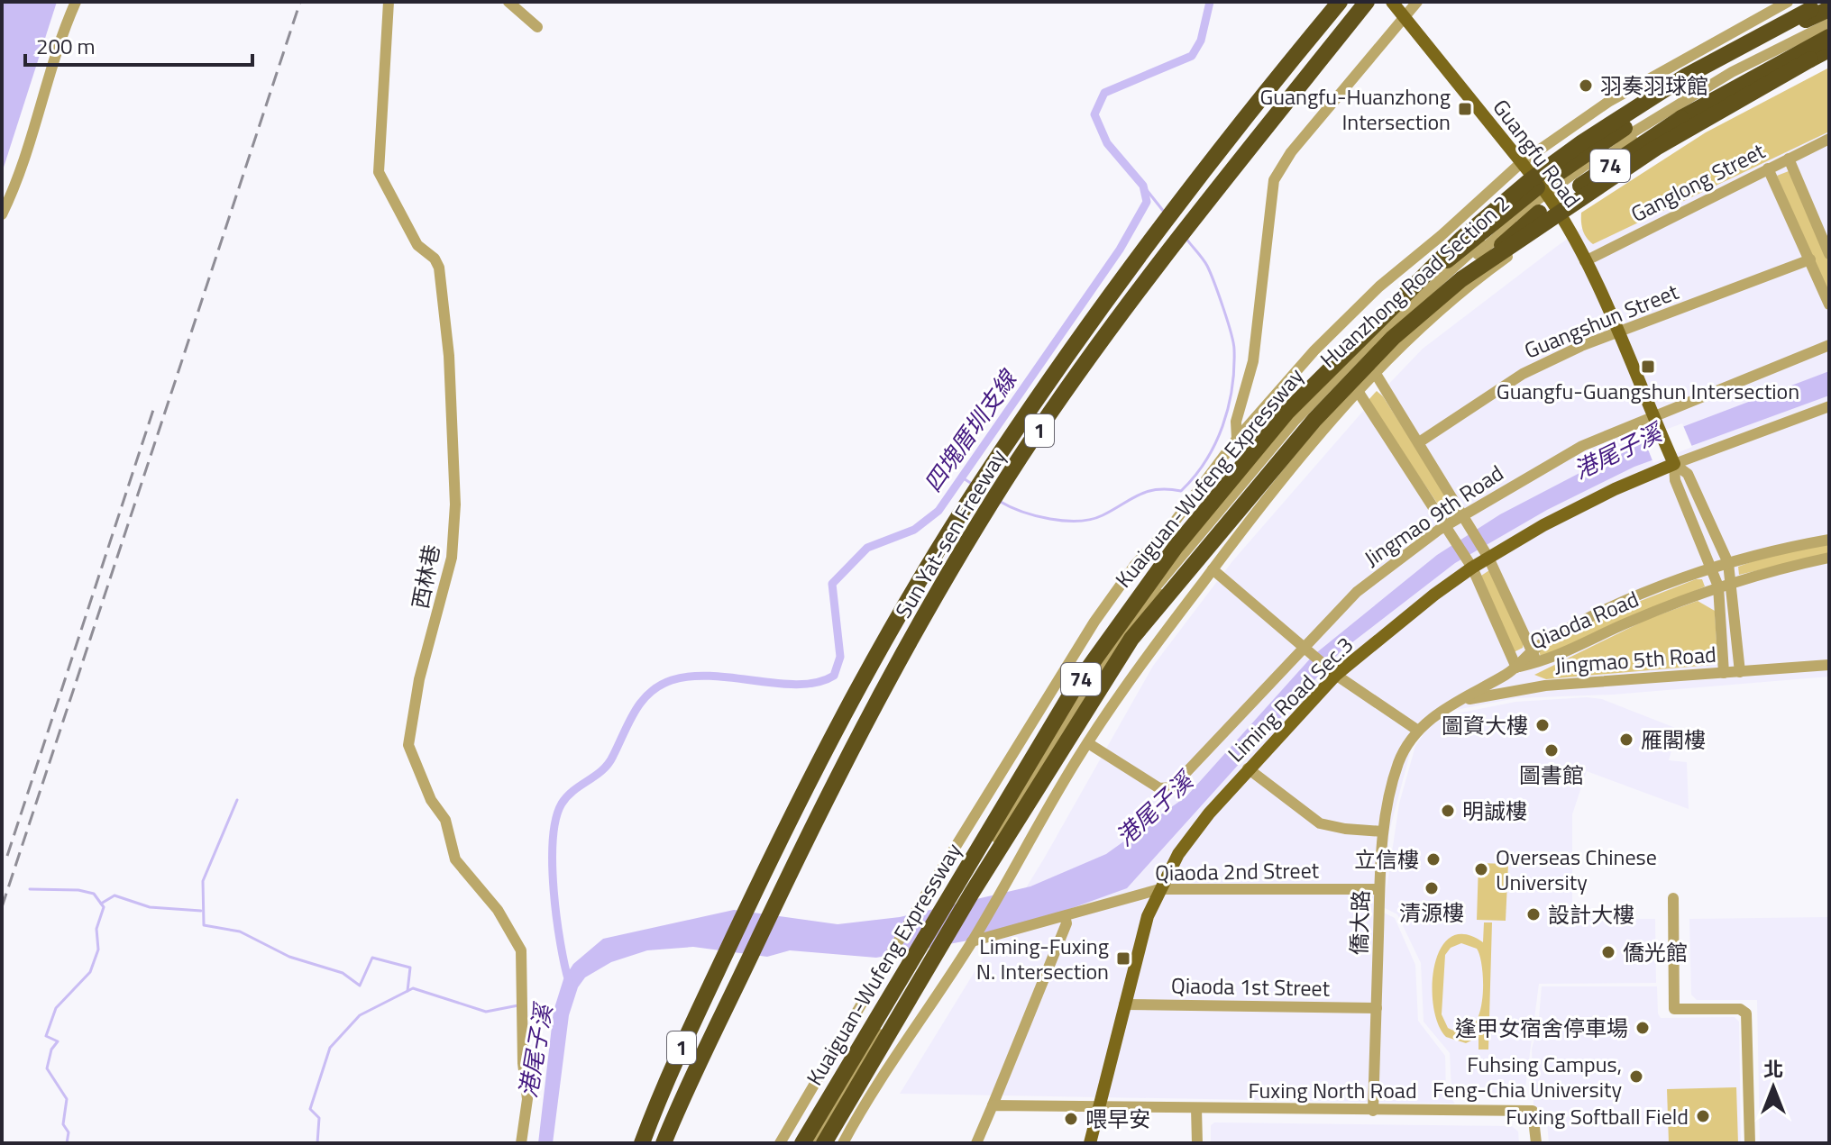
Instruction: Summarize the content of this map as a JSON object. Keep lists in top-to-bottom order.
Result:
{
  "streets": {
    "highway": [
      "74",
      "1",
      "Kuaiguan-Wufeng Expressway",
      "Sun Yat-sen Freeway"
    ],
    "main road": ["Guangfu Road", "Liming Road Sec.3"],
    "street": [
      "Ganglong Street",
      "Huanzhong Road Section 2",
      "Guangshun Street",
      "Jingmao 9th Road",
      "西林巷",
      "Qiaoda Road",
      "Jingmao 5th Road",
      "Qiaoda 2nd Street",
      "僑大路",
      "Qiaoda 1st Street",
      "Fuxing North Road"
    ]
  },
  "crossings": [
    ["Guangfu Road", "Ganglong Street"],
    ["Guangfu Road", "Huanzhong Road Section 2"],
    ["Guangfu Road", "Guangshun Street"],
    ["Guangfu Road", "Jingmao 9th Road"],
    ["Guangfu Road", "Liming Road Sec.3"],
    ["Huanzhong Road Section 2", "Jingmao 9th Road"],
    ["Huanzhong Road Section 2", "Qiaoda 2nd Street"],
    ["Qiaoda Road", "僑大路"],
    ["Jingmao 5th Road", "僑大路"],
    ["Liming Road Sec.3", "Qiaoda 2nd Street"],
    ["Liming Road Sec.3", "Qiaoda 1st Street"],
    ["Liming Road Sec.3", "Fuxing North Road"],
    ["Qiaoda 2nd Street", "僑大路"],
    ["僑大路", "Qiaoda 1st Street"],
    ["僑大路", "Fuxing North Road"]
  ],
  "water": ["四塊厝圳支線", "港尾子溪"],
  "places": {
    "other": [
      "羽奏羽球館",
      "圖資大樓",
      "雁閣樓",
      "圖書館",
      "明誠樓",
      "立信樓",
      "Overseas Chinese University",
      "清源樓",
      "設計大樓",
      "僑光館",
      "逢甲女宿舍停車場",
      "Fuhsing Campus, Feng-Chia University",
      "Fuxing Softball Field",
      "喂早安"
    ],
    "transit": ["Guangfu-Huanzhong Intersection", "Guangfu-Guangshun Intersection", "Liming-Fuxing N. Intersection"]
  },
  "scale_bar": "200 m",
  "north": "top"
}
